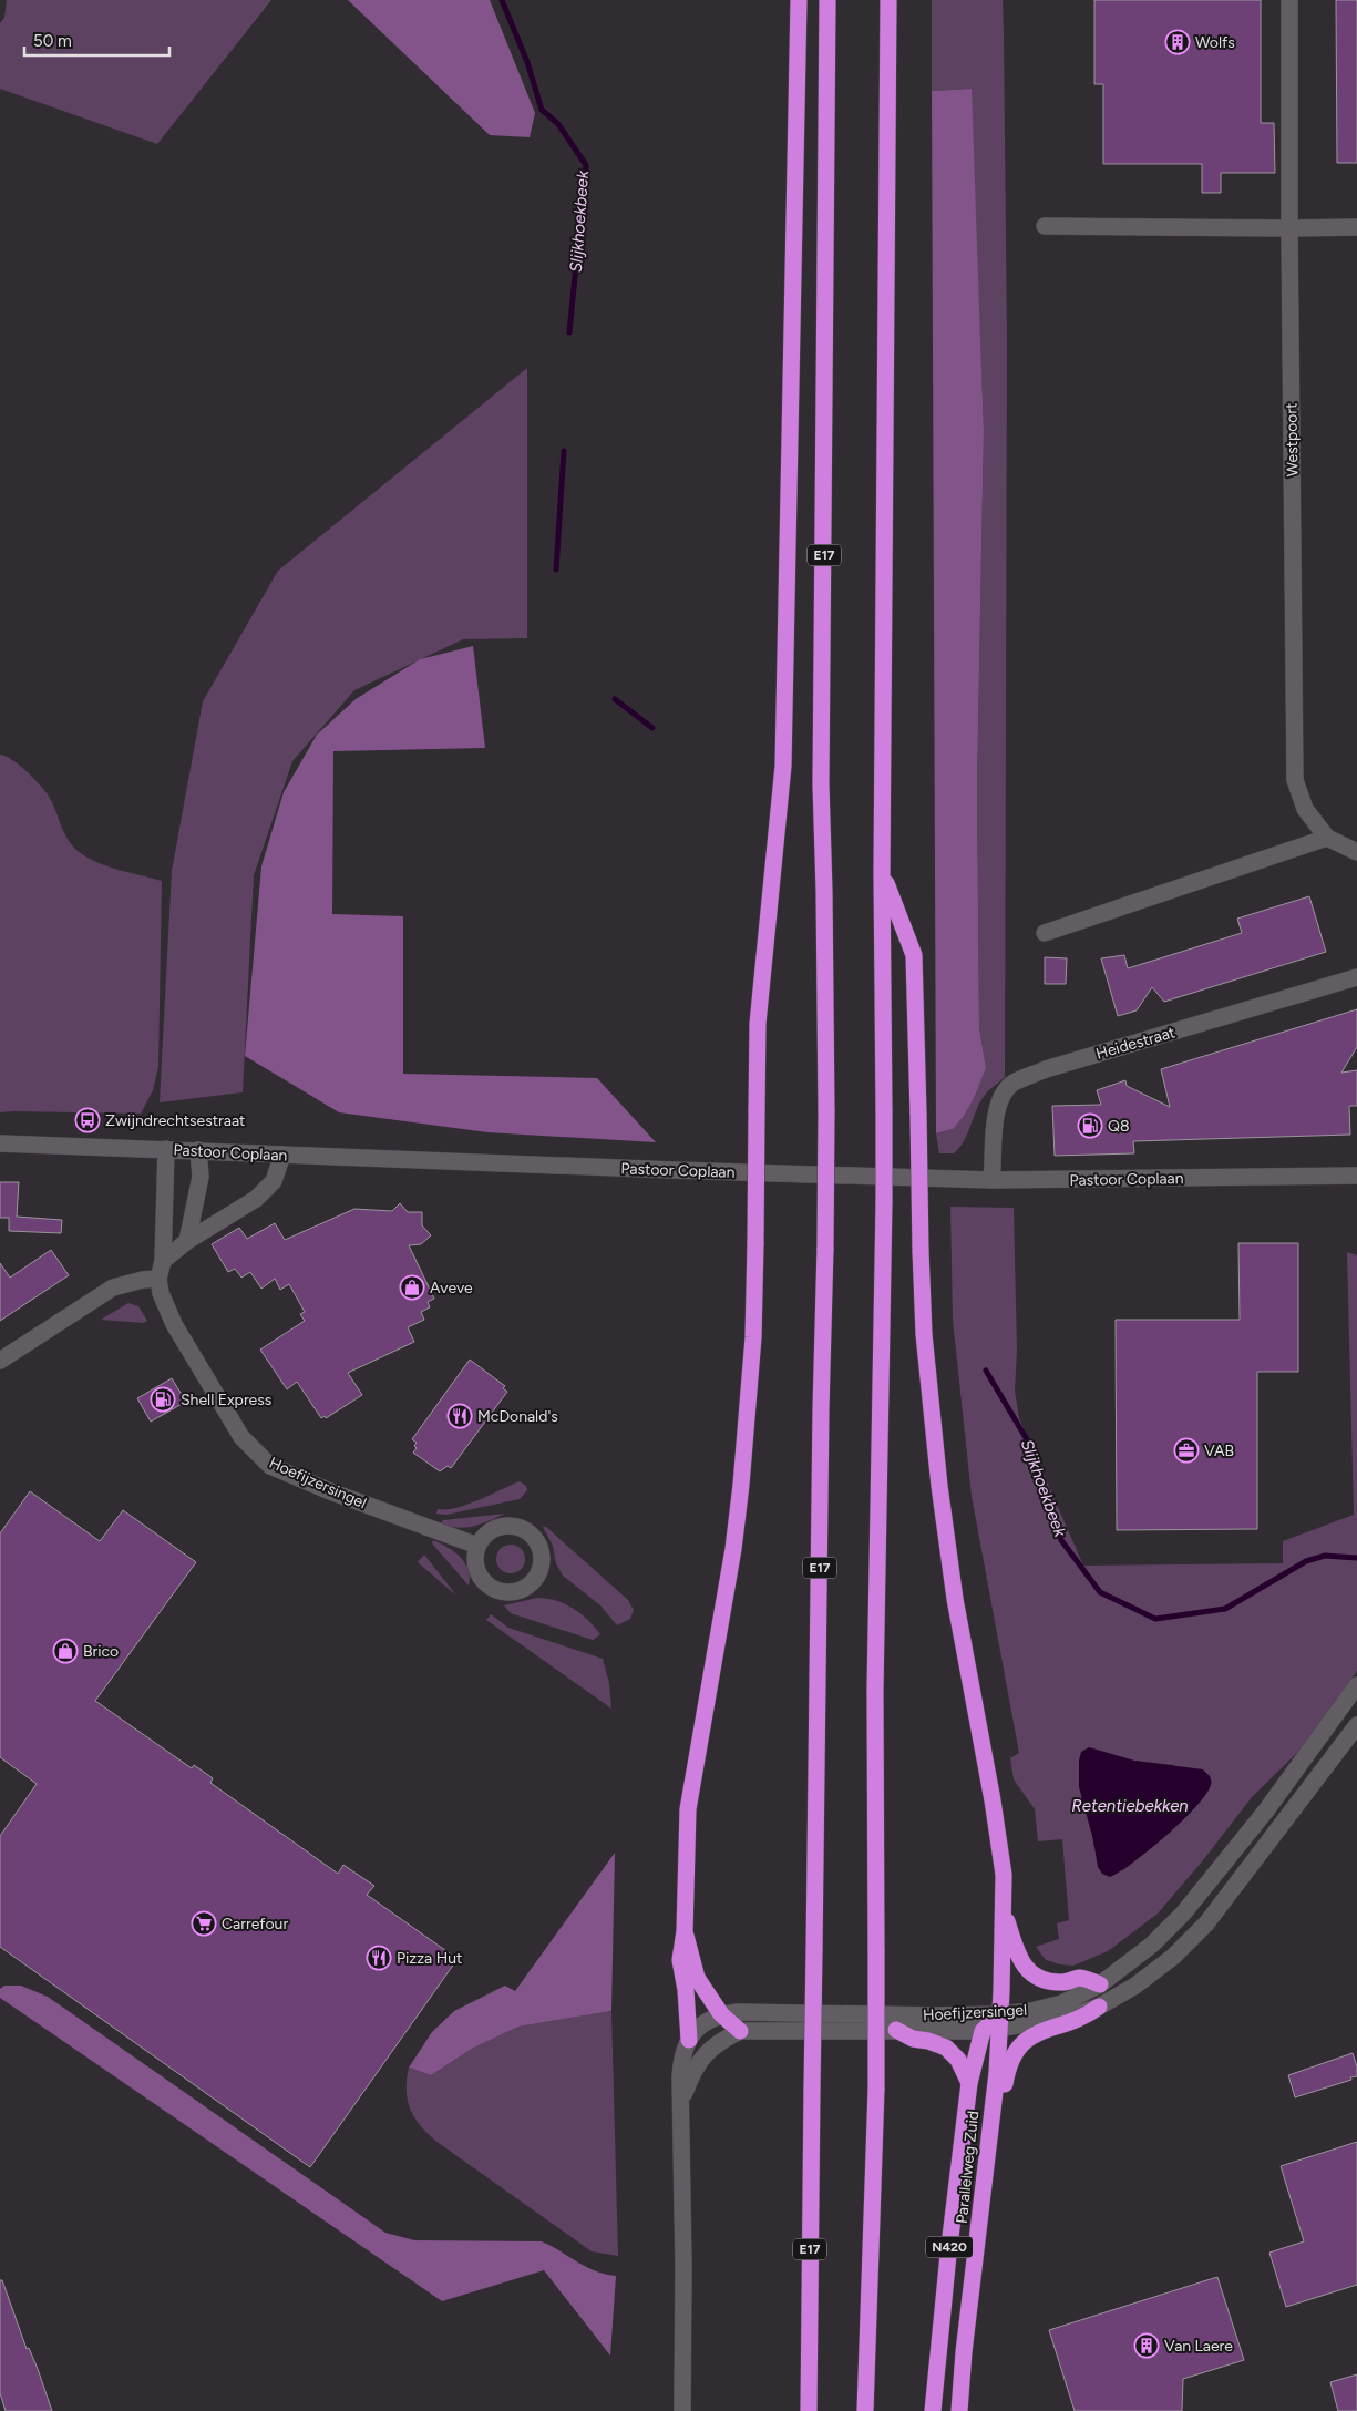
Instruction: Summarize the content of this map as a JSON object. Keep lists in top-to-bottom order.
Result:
{
  "streets": {
    "highway": ["E17", "Parallelweg Zuid", "N420"],
    "street": [
      "Westpoort",
      "Heidestraat",
      "Pastoor Coplaan",
      "Hoefijzersingel"
    ]
  },
  "crossings": [
    ["Heidestraat", "Pastoor Coplaan"],
    ["Hoefijzersingel", "Parallelweg Zuid"]
  ],
  "water": ["Slijkhoekbeek", "Retentiebekken"],
  "places": {
    "building": ["Wolfs", "Van Laere"],
    "bus stop": ["Zwijndrechtsestraat"],
    "fuel station": ["Q8", "Shell Express"],
    "shop": ["Aveve", "Brico"],
    "restaurant": ["McDonald's", "Pizza Hut"],
    "office": ["VAB"],
    "supermarket": ["Carrefour"]
  },
  "scale_bar": "50 m"
}
